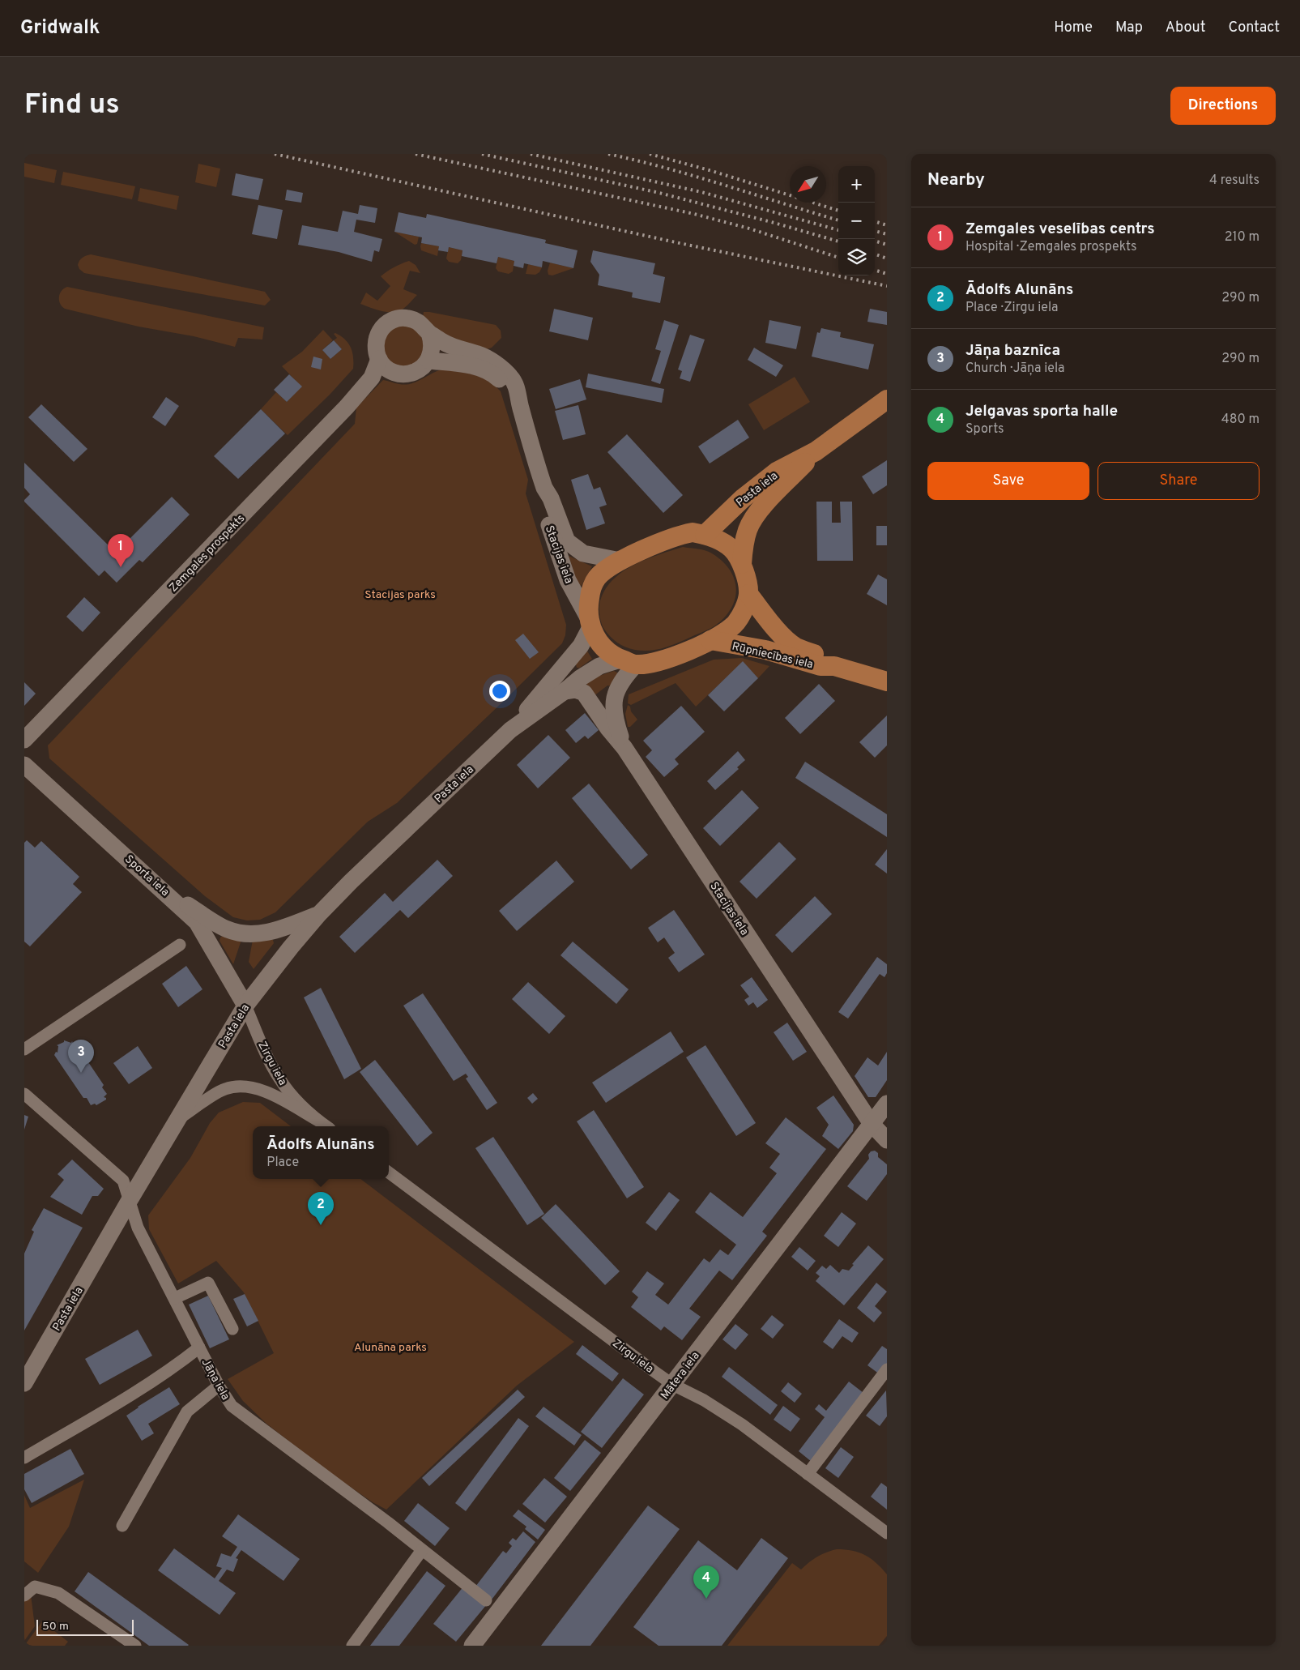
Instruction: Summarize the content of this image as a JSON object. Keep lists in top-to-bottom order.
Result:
{
  "streets": {
    "main road": ["Pasta iela", "Rūpniecības iela"],
    "street": [
      "Zemgales prospekts",
      "Stacijas iela",
      "Sporta iela",
      "Zirgu iela",
      "Mātera iela",
      "Jāņa iela"
    ]
  },
  "crossings": [
    ["Pasta iela", "Stacijas iela"],
    ["Pasta iela", "Rūpniecības iela"],
    ["Pasta iela", "Sporta iela"],
    ["Pasta iela", "Zirgu iela"],
    ["Pasta iela", "Jāņa iela"],
    ["Stacijas iela", "Rūpniecības iela"],
    ["Stacijas iela", "Mātera iela"],
    ["Sporta iela", "Zirgu iela"],
    ["Zirgu iela", "Mātera iela"]
  ],
  "parks": ["Stacijas parks", "Alunāna parks"],
  "scale_bar": "50 m",
  "north": "bottom left",
  "page": {
    "header": "Gridwalk",
    "nav": [
      "Home",
      "Map",
      "About",
      "Contact"
    ],
    "buttons": [
      "Directions",
      ["Save", "Share"]
    ],
    "title": "Find us",
    "heading": ["Nearby", "4 results"],
    "map_buttons": ["+", "−"],
    "list": [
      {
        "mark": "1",
        "name": "Zemgales veselības centrs",
        "note": "Hospital · Zemgales prospekts",
        "value": "210 m"
      },
      {
        "mark": "2",
        "name": "Ādolfs Alunāns",
        "note": "Place · Zirgu iela",
        "value": "290 m"
      },
      {
        "mark": "3",
        "name": "Jāņa baznīca",
        "note": "Church · Jāņa iela",
        "value": "290 m"
      },
      {
        "mark": "4",
        "name": "Jelgavas sporta halle",
        "note": "Sports",
        "value": "480 m"
      }
    ],
    "pins": [
      "1",
      "3",
      "2",
      "4"
    ],
    "popup": ["Ādolfs Alunāns", "Place"],
    "scale": "50 m"
  }
}
